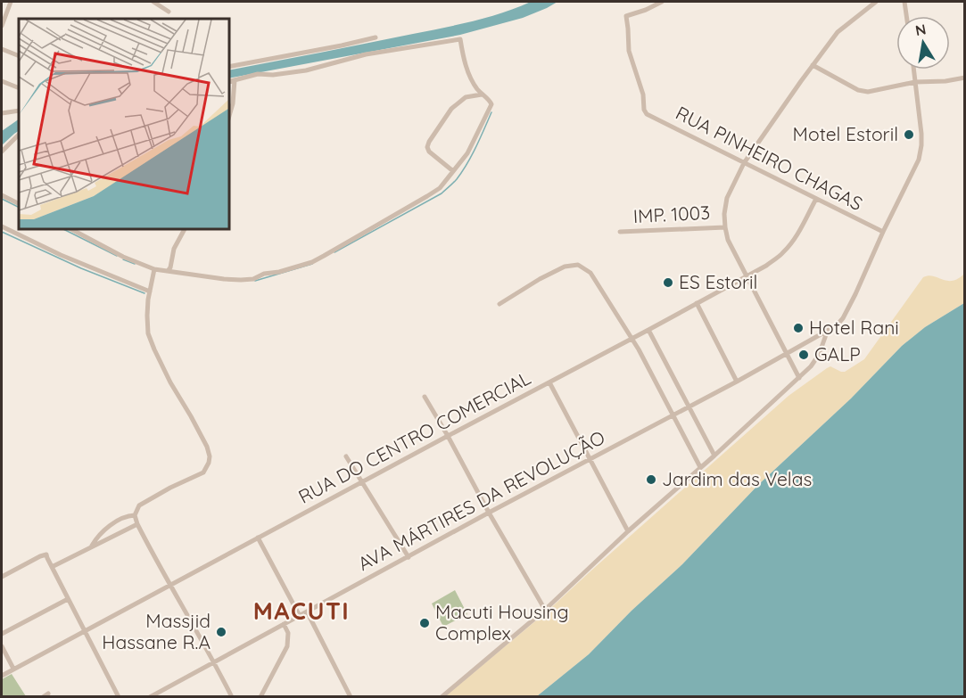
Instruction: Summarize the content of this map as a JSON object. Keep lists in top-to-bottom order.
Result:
{
  "streets": {
    "street": [
      "RUA PINHEIRO CHAGAS",
      "IMP. 1003",
      "RUA DO CENTRO COMERCIAL",
      "AVA MÁRTIRES DA REVOLUÇÃO"
    ]
  },
  "crossings": [
    ["RUA PINHEIRO CHAGAS", "RUA DO CENTRO COMERCIAL"]
  ],
  "districts": ["MACUTI"],
  "places": [
    "Motel Estoril",
    "ES Estoril",
    "Hotel Rani",
    "GALP",
    "Jardim das Velas",
    "Macuti Housing Complex",
    "Massjid Hassane R.A"
  ],
  "north": "top"
}
